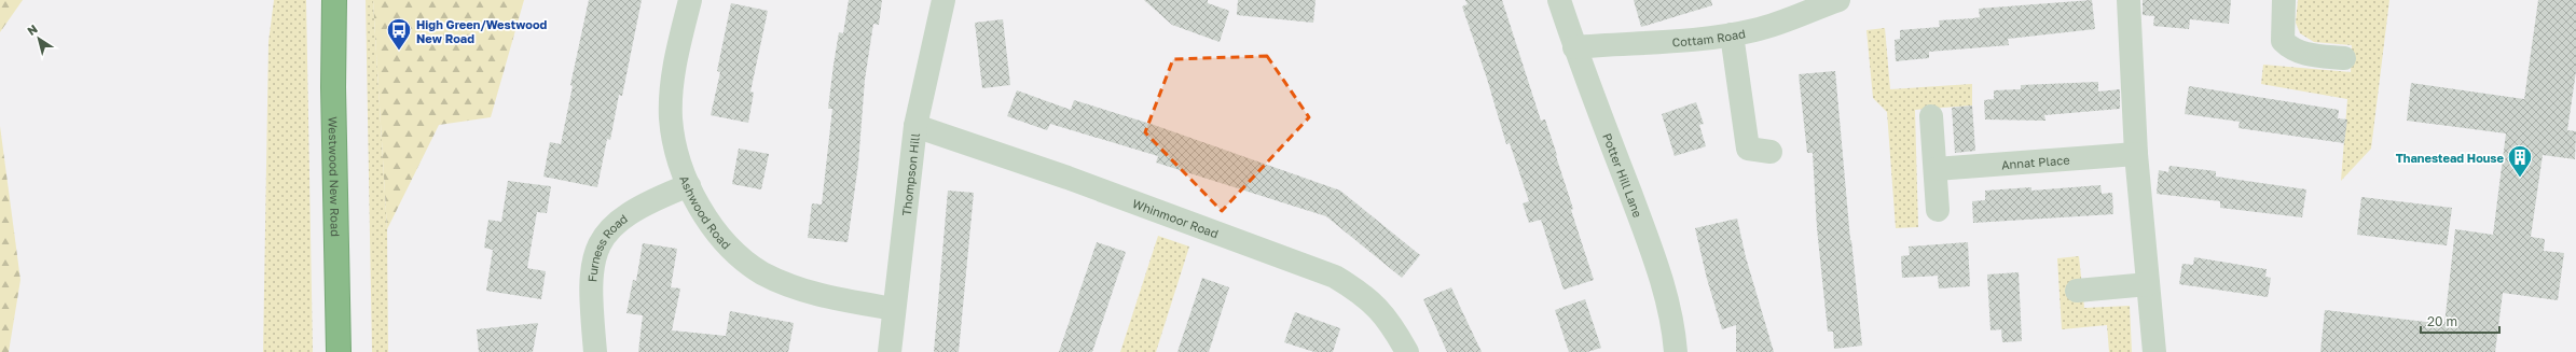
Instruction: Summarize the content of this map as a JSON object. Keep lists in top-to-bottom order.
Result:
{
  "streets": {
    "highway": ["Westwood New Road"],
    "street": [
      "Cottam Road",
      "Annat Place",
      "Thompson Hill",
      "Potter Hill Lane",
      "Ashwood Road",
      "Whinmoor Road",
      "Furness Road"
    ]
  },
  "crossings": [
    ["Cottam Road", "Potter Hill Lane"],
    ["Thompson Hill", "Ashwood Road"],
    ["Thompson Hill", "Whinmoor Road"],
    ["Ashwood Road", "Furness Road"]
  ],
  "places": {
    "bus stop": ["High Green/Westwood New Road"],
    "building": ["Thanestead House"]
  },
  "scale_bar": "20 m",
  "north": "top left"
}
